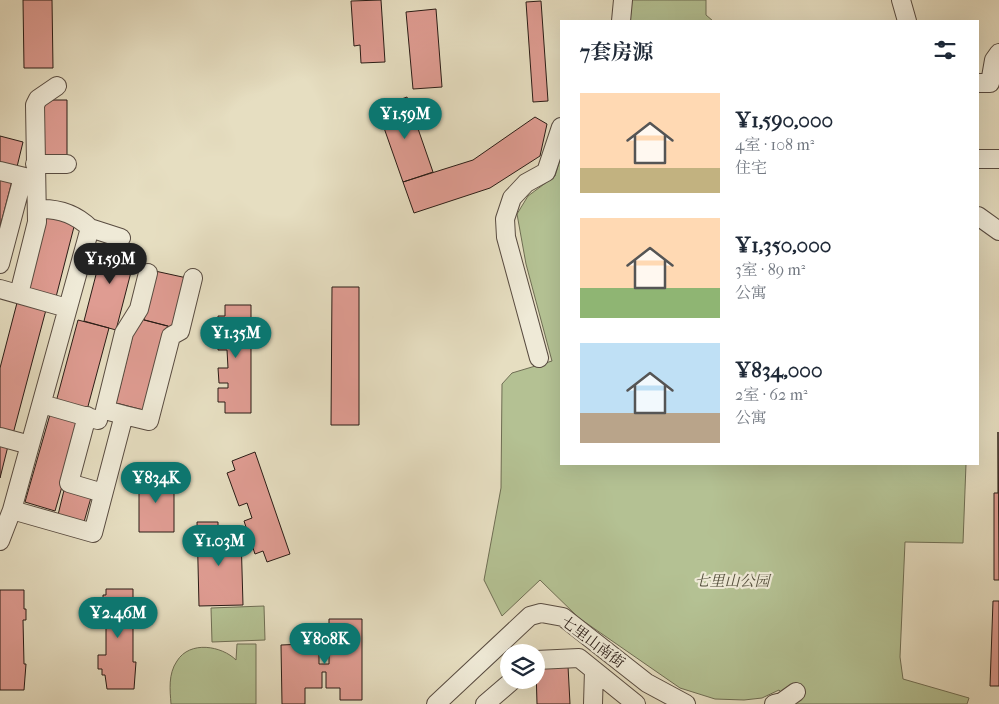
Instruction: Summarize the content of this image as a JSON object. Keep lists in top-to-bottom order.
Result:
{
  "streets": {
    "street": ["七里山南街"]
  },
  "parks": ["七里山公园"],
  "page": {
    "heading": "7套房源",
    "list": [
      {
        "name": "¥1,590,000",
        "note": "4室 · 108 m² · 住宅"
      },
      {
        "name": "¥1,350,000",
        "note": "3室 · 89 m² · 公寓"
      },
      {
        "name": "¥834,000",
        "note": "2室 · 62 m² · 公寓"
      }
    ],
    "price": [
      "¥1.59M",
      "¥1.59M",
      "¥1.35M",
      "¥834K",
      "¥1.03M",
      "¥2.46M",
      "¥808K"
    ]
  }
}
